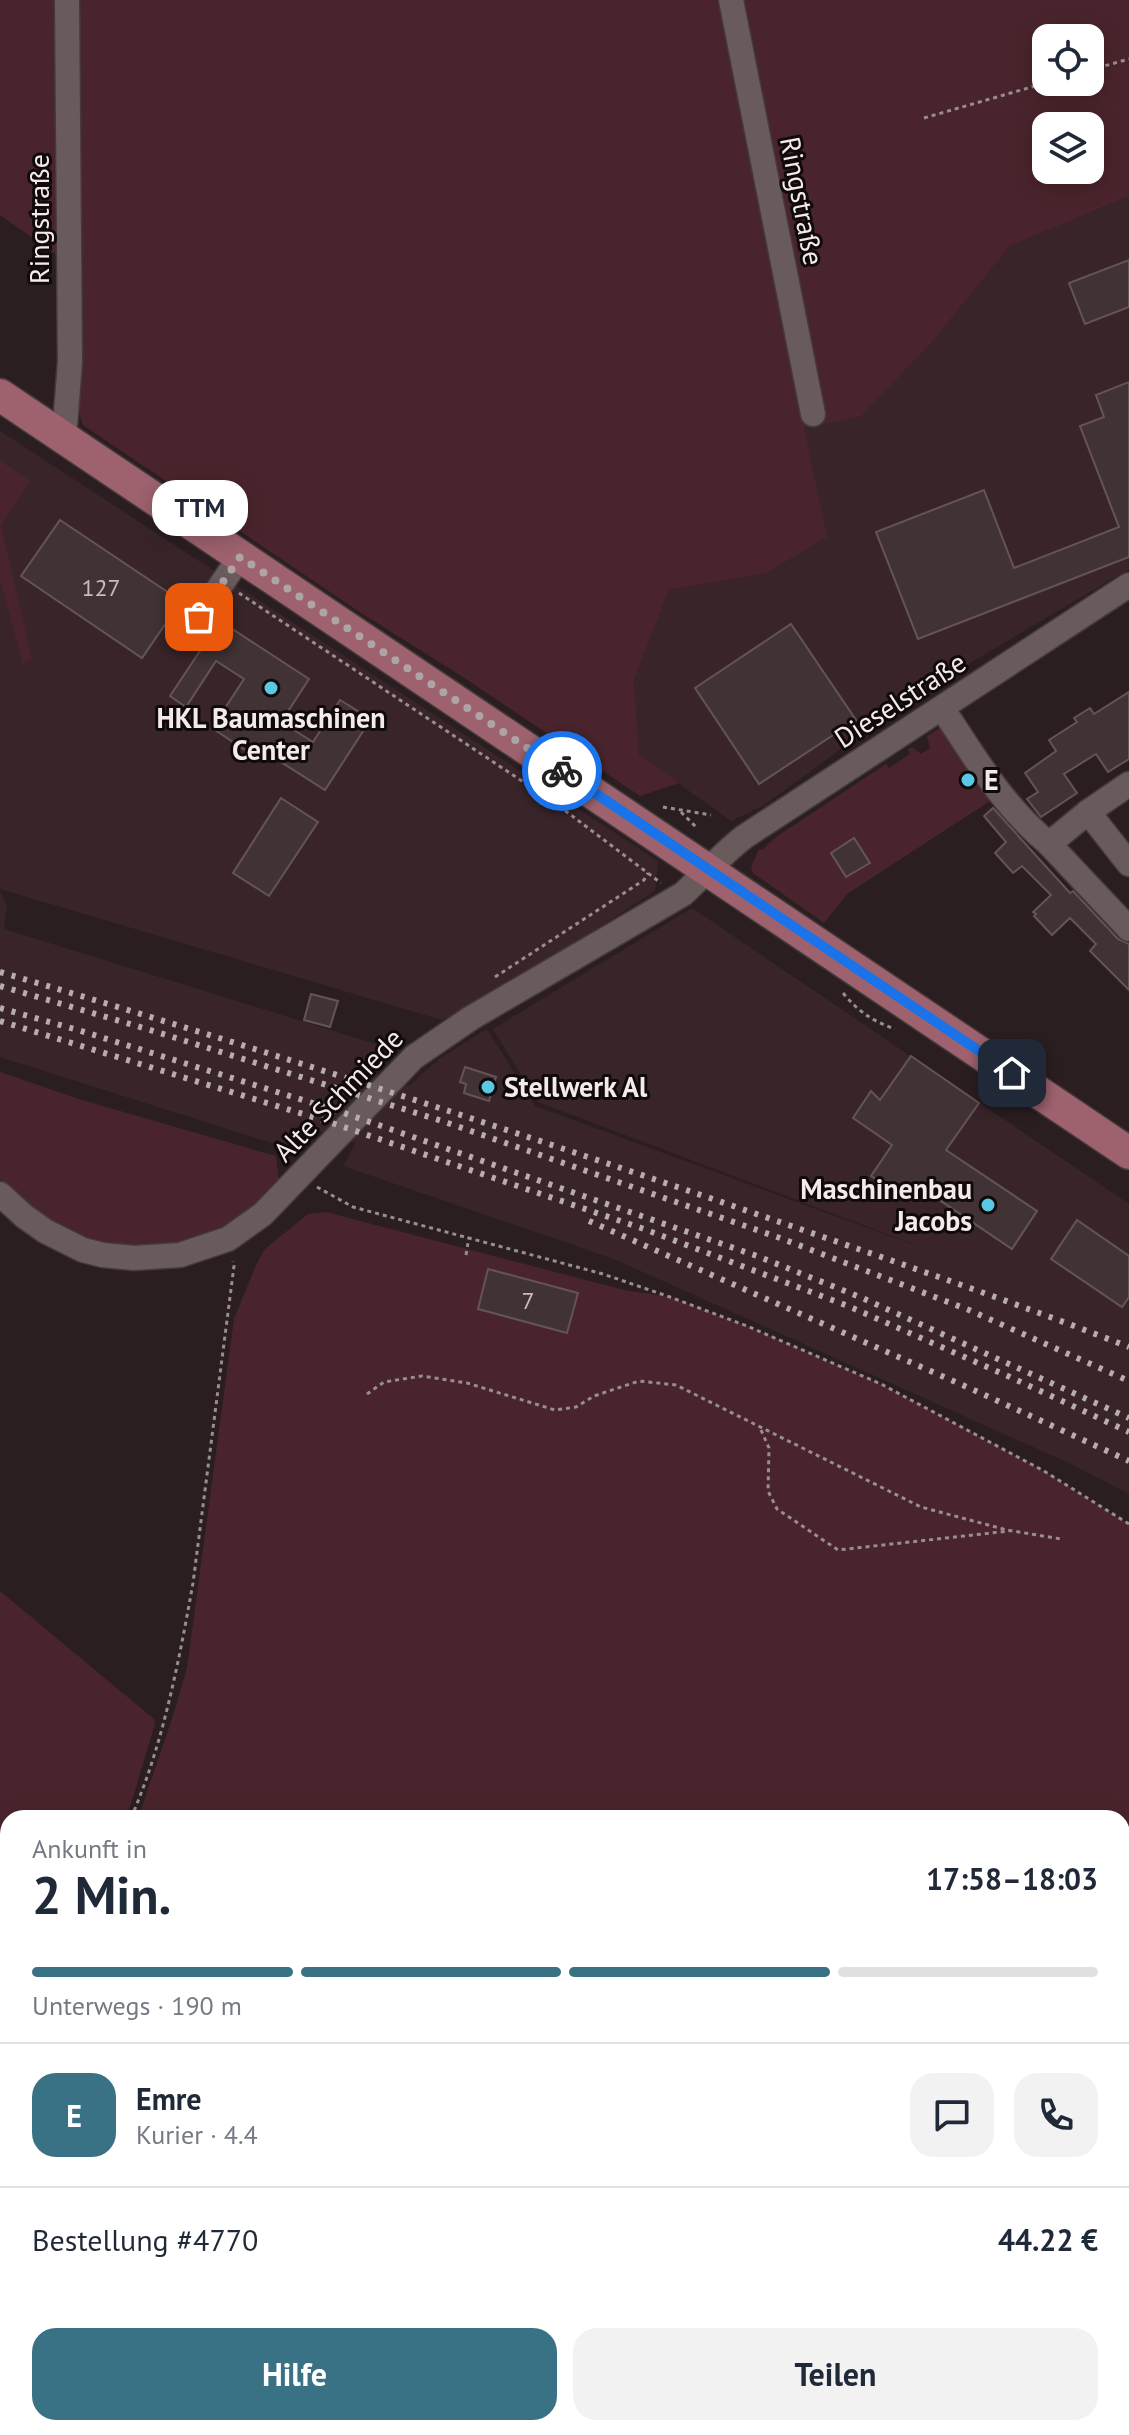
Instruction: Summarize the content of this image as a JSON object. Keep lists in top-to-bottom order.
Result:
{
  "streets": {
    "street": ["Ringstraße", "Dieselstraße", "Alte Schmiede"]
  },
  "crossings": [
    ["Dieselstraße", "Alte Schmiede"]
  ],
  "places": [
    "TTM",
    "HKL Baumaschinen Center",
    "E",
    "Stellwerk Al",
    "Maschinenbau Jacobs"
  ],
  "house_numbers": ["127", "7"],
  "page": {
    "bubble": "TTM",
    "heading": ["2 Min.", "Ankunft in", "17:58–18:03"],
    "panel": [
      "Emre",
      "Kurier · 4.4",
      "Bestellung #4770",
      "44.22 €"
    ],
    "bar": "Unterwegs · 190 m",
    "round": "E",
    "buttons": ["Hilfe", "Teilen"]
  }
}
